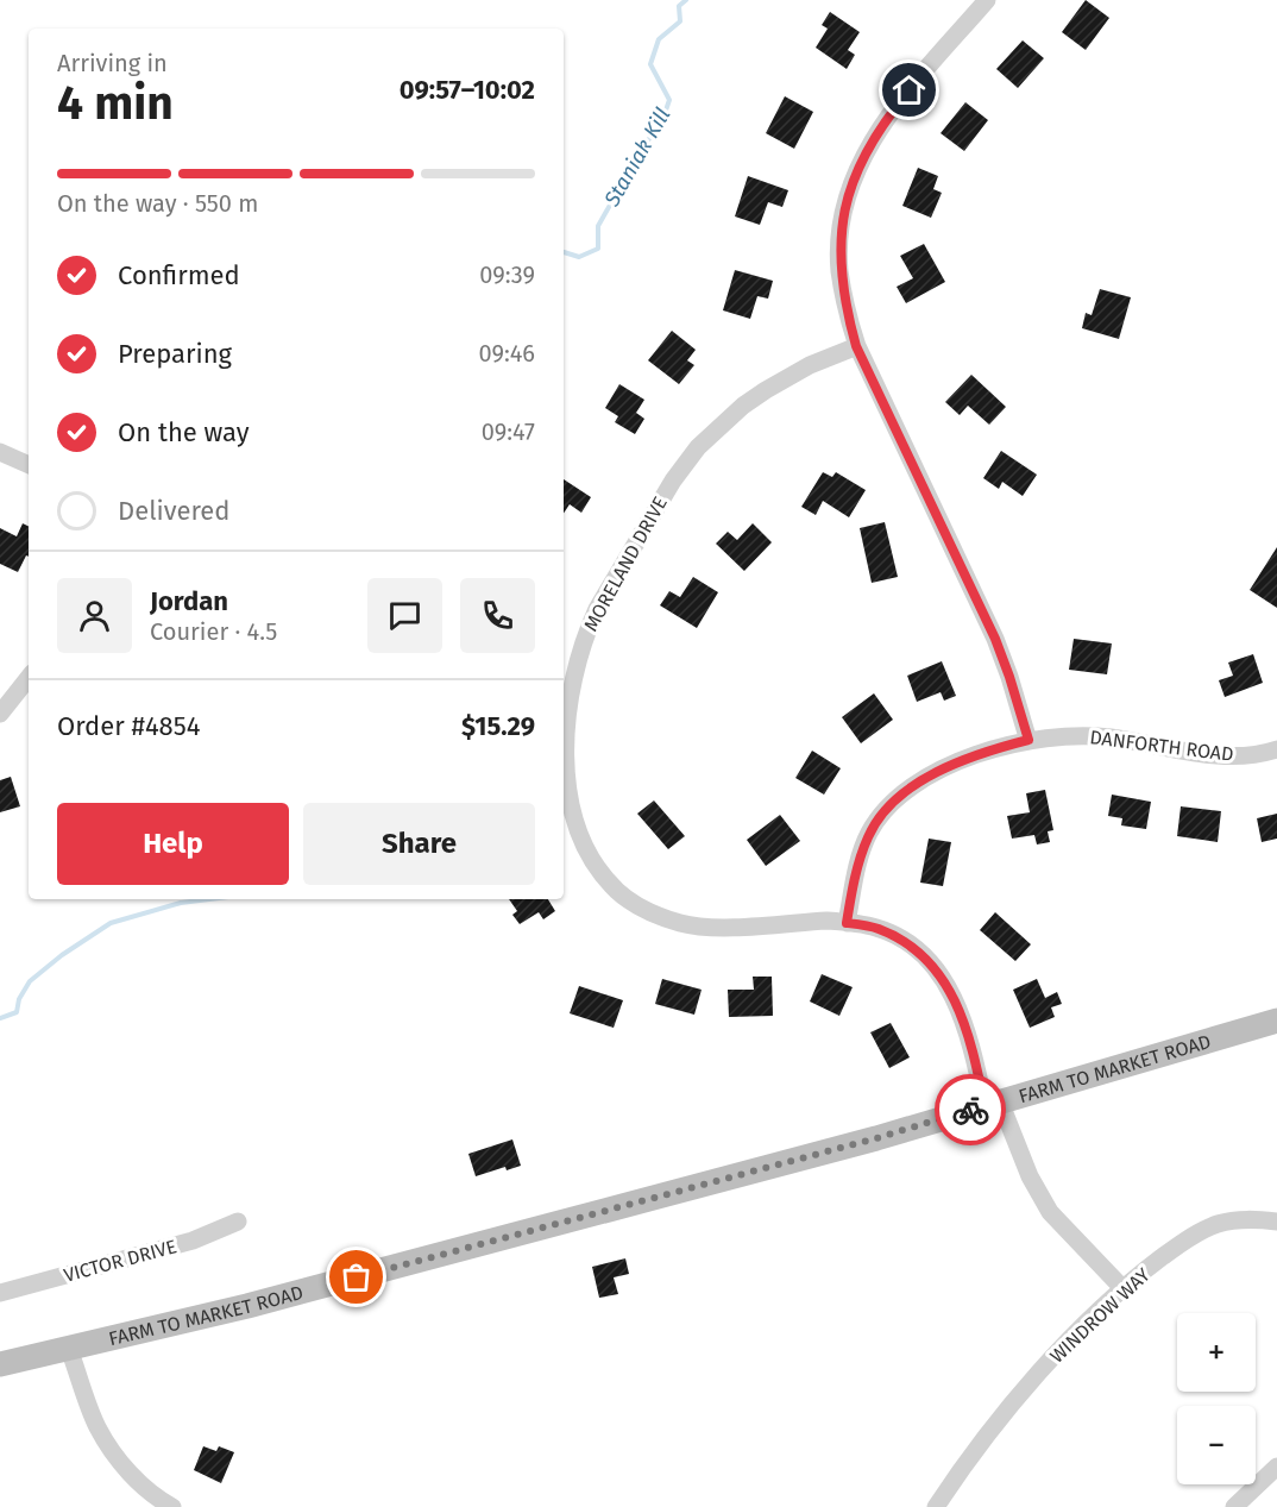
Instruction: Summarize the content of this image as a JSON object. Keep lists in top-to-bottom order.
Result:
{
  "streets": {
    "street": [
      "MORELAND DRIVE",
      "DANFORTH ROAD",
      "FARM TO MARKET ROAD",
      "VICTOR DRIVE",
      "WINDROW WAY"
    ]
  },
  "crossings": [
    ["MORELAND DRIVE", "DANFORTH ROAD"],
    ["MORELAND DRIVE", "FARM TO MARKET ROAD"],
    ["MORELAND DRIVE", "WINDROW WAY"]
  ],
  "water": ["Staniak Kill"],
  "page": {
    "heading": ["4 min", "Arriving in", "09:57–10:02"],
    "panel": [
      "Jordan",
      "Courier · 4.5",
      "Order #4854",
      "$15.29"
    ],
    "bar": "On the way · 550 m",
    "list": [
      ["Confirmed", "09:39"],
      ["Preparing", "09:46"],
      ["On the way", "09:47"],
      "Delivered"
    ],
    "buttons": ["Help", "Share"],
    "map_buttons": ["+", "−"]
  }
}
